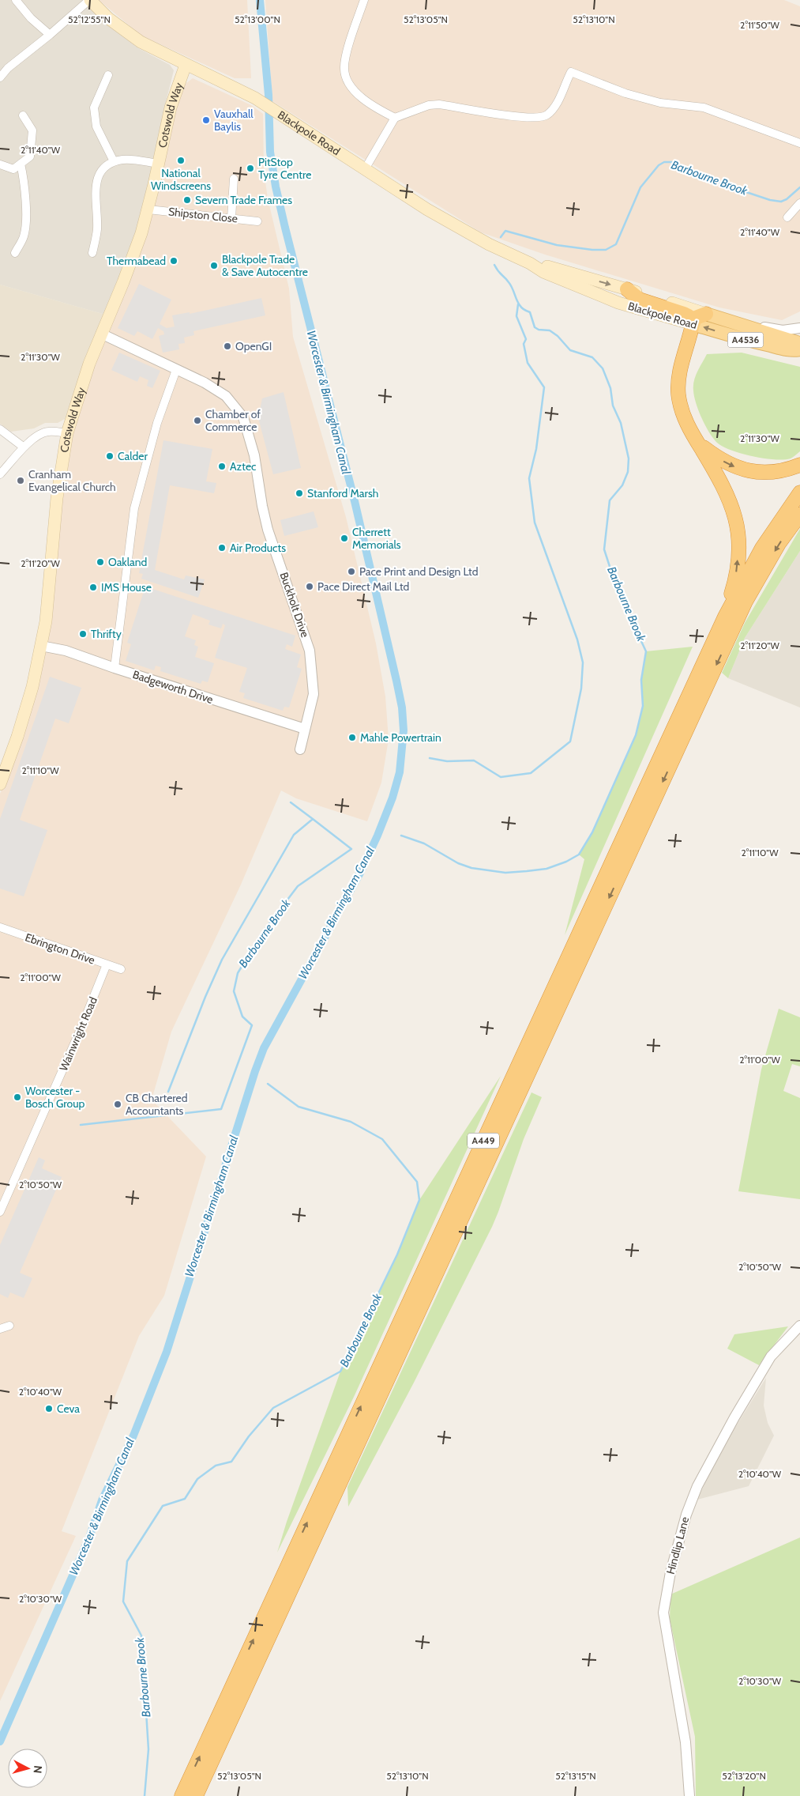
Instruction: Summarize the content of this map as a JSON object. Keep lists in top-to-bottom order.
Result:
{
  "streets": {
    "highway": ["A449"],
    "main road": ["Cotswold Way", "Blackpole Road", "A4536"],
    "street": [
      "Shipston Close",
      "Buckholt Drive",
      "Badgeworth Drive",
      "Ebrington Drive",
      "Wainwright Road",
      "Hindlip Lane"
    ]
  },
  "crossings": [
    ["Cotswold Way", "Blackpole Road"],
    ["Cotswold Way", "Shipston Close"],
    ["Cotswold Way", "Buckholt Drive"],
    ["Cotswold Way", "Badgeworth Drive"],
    ["Buckholt Drive", "Badgeworth Drive"],
    ["Ebrington Drive", "Wainwright Road"]
  ],
  "water": ["Barbourne Brook", "Worcester & Birmingham Canal"],
  "places": [
    "Vauxhall Baylis",
    "National Windscreens",
    "PitStop Tyre Centre",
    "Severn Trade Frames",
    "Thermabead",
    "Blackpole Trade & Save Autocentre",
    "OpenGI",
    "Chamber of Commerce",
    "Calder",
    "Aztec",
    "Cranham Evangelical Church",
    "Stanford Marsh",
    "Cherrett Memorials",
    "Air Products",
    "Oakland",
    "Pace Print and Design Ltd",
    "Pace Direct Mail Ltd",
    "IMS House",
    "Thrifty",
    "Mahle Powertrain",
    "Worcester - Bosch Group",
    "CB Chartered Accountants",
    "Ceva"
  ],
  "north": "right",
  "coordinates": [
    "52°12'55\"N",
    "52°13'00\"N",
    "52°13'05\"N",
    "52°13'10\"N",
    "2°11'50\"W",
    "2°11'40\"W",
    "2°11'30\"W",
    "2°11'20\"W",
    "2°11'10\"W",
    "2°11'00\"W",
    "2°10'50\"W",
    "2°10'40\"W",
    "2°10'30\"W",
    "52°13'15\"N",
    "52°13'20\"N"
  ]
}
